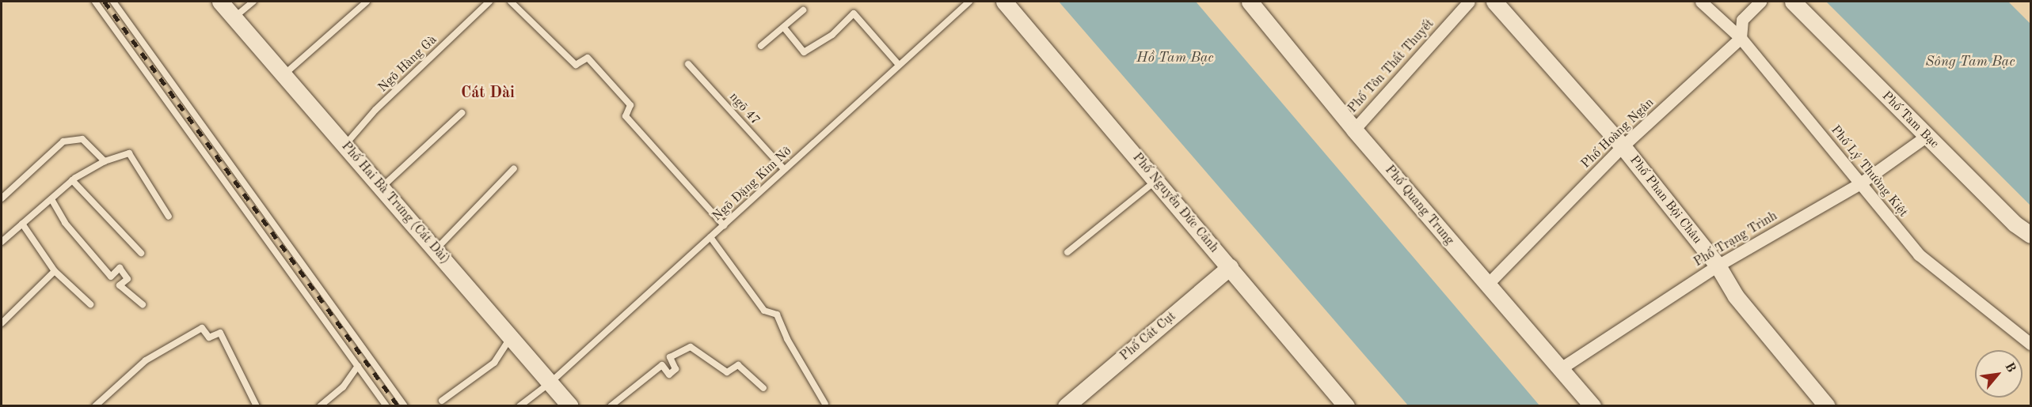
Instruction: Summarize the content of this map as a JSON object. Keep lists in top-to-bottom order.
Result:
{
  "streets": {
    "main road": [
      "Phố Tam Bạc",
      "Phố Phan Bội Châu",
      "Phố Hai Bà Trưng (Cát Dài)",
      "Phố Nguyễn Đức Cảnh",
      "Phố Quang Trung",
      "Phố Cát Cụt"
    ],
    "street": [
      "Phố Tôn Thất Thuyết",
      "Phố Hoàng Ngân",
      "Phố Lý Thường Kiệt",
      "Phố Trạng Trình"
    ],
    "lane": ["Ngõ Hàng Gà", "ngõ 47", "Ngõ Đặng Kim Nở"]
  },
  "crossings": [
    ["Ngõ Hàng Gà", "Phố Hai Bà Trưng (Cát Dài)"],
    ["Phố Tôn Thất Thuyết", "Phố Quang Trung"],
    ["ngõ 47", "Ngõ Đặng Kim Nở"],
    ["Phố Tam Bạc", "Phố Trạng Trình"],
    ["Phố Hoàng Ngân", "Phố Lý Thường Kiệt"],
    ["Phố Hoàng Ngân", "Phố Phan Bội Châu"],
    ["Phố Hoàng Ngân", "Phố Quang Trung"],
    ["Phố Lý Thường Kiệt", "Phố Trạng Trình"],
    ["Ngõ Đặng Kim Nở", "Phố Hai Bà Trưng (Cát Dài)"],
    ["Phố Phan Bội Châu", "Phố Trạng Trình"],
    ["Phố Nguyễn Đức Cảnh", "Phố Cát Cụt"],
    ["Phố Quang Trung", "Phố Trạng Trình"]
  ],
  "districts": ["Cát Dài"],
  "water": ["Hồ Tam Bạc", "Sông Tam Bạc"],
  "north": "top right"
}
